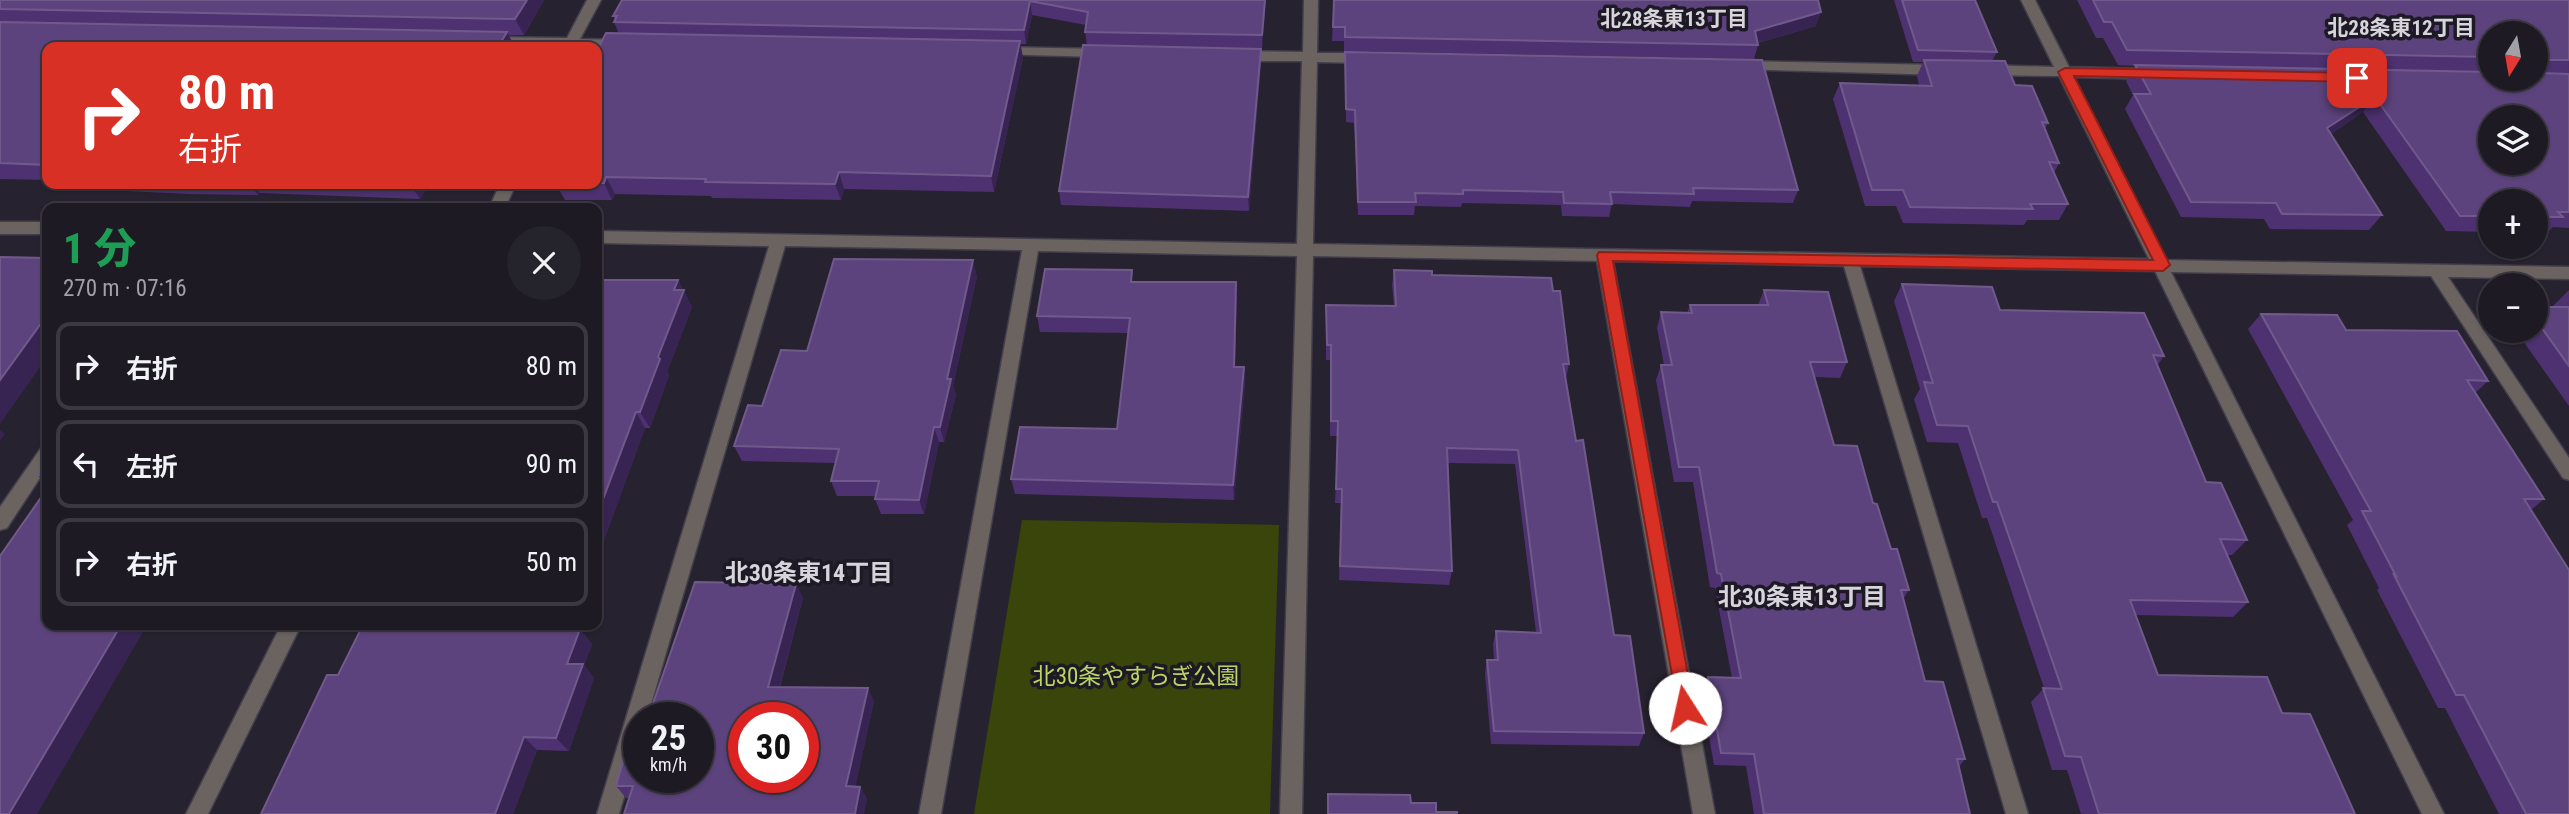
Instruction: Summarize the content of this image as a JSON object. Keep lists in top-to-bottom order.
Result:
{
  "districts": [
    "北28条東13丁目",
    "北28条東12丁目",
    "北30条東14丁目",
    "北30条東13丁目"
  ],
  "parks": ["北30条やすらぎ公園"],
  "north": "bottom",
  "page": {
    "map_buttons": ["+", "−"],
    "turn": ["80 m", "右折"],
    "heading": ["1 分", "270 m · 07:16"],
    "list": [
      {
        "name": "右折",
        "value": "80 m"
      },
      {
        "name": "左折",
        "value": "90 m"
      },
      {
        "name": "右折",
        "value": "50 m"
      }
    ],
    "speed": "25 km/h",
    "limit": "30"
  }
}
